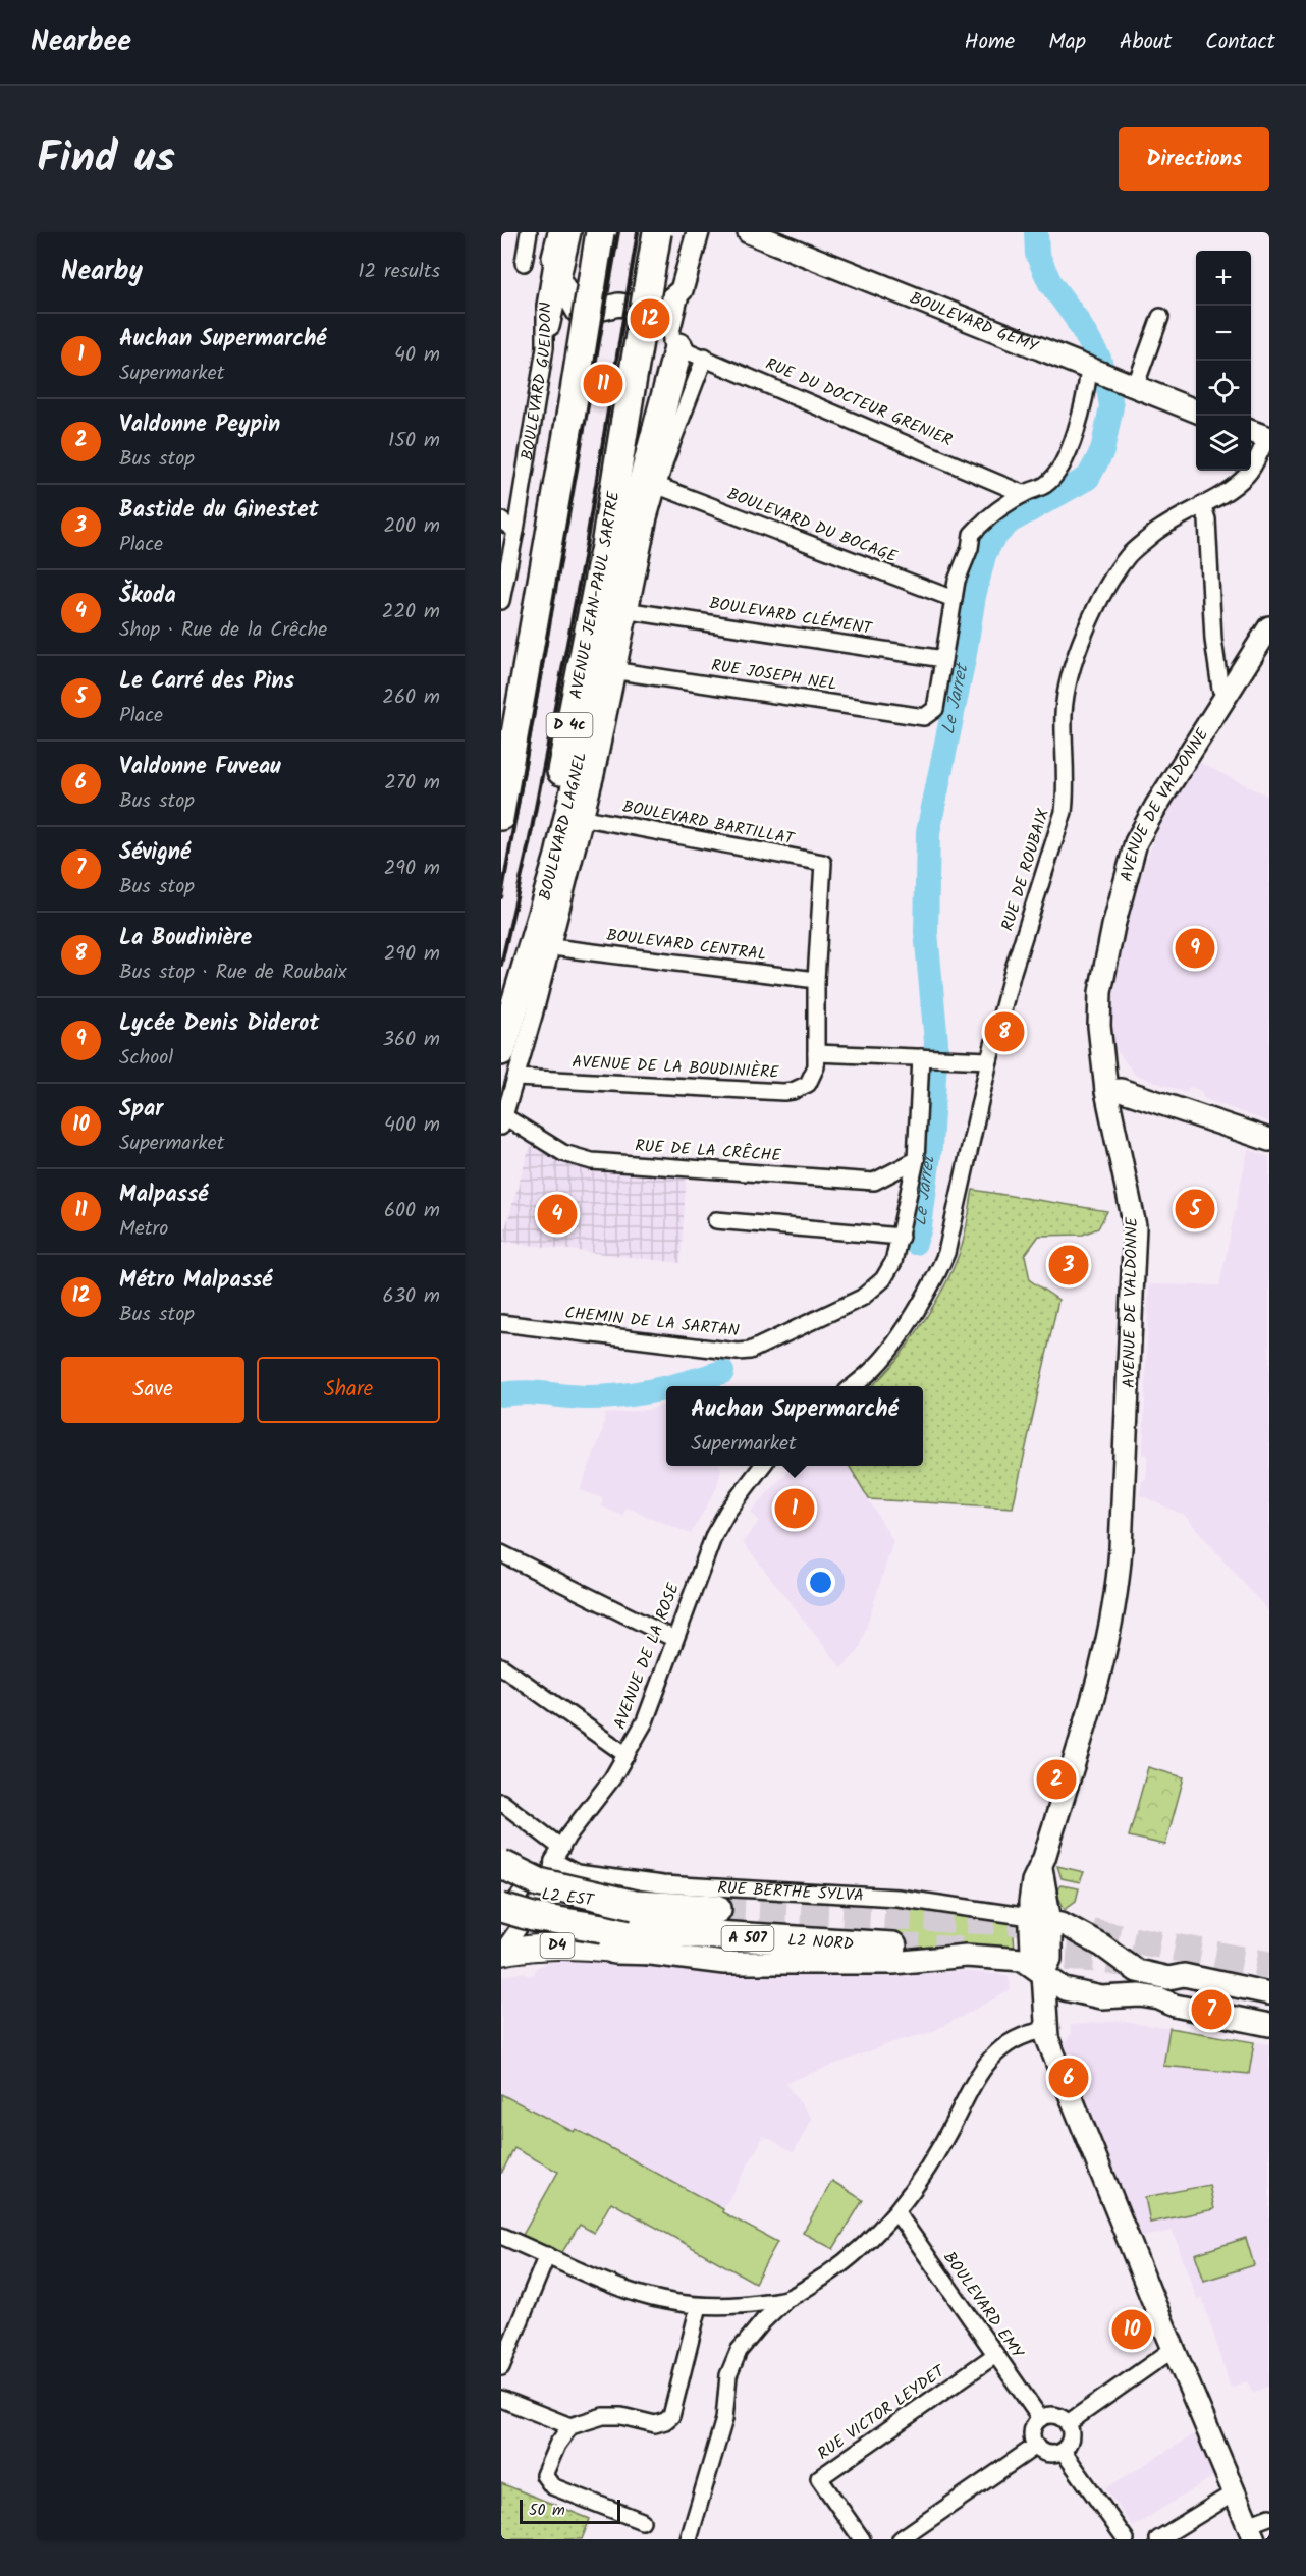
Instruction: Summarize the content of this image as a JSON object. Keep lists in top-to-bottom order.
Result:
{
  "streets": {
    "highway": [
      "AVENUE JEAN-PAUL SARTRE",
      "D 4c",
      "L2 EST",
      "A 507",
      "L2 NORD"
    ],
    "main road": ["D4"],
    "street": [
      "BOULEVARD GÉMY",
      "BOULEVARD GUEIDON",
      "RUE DU DOCTEUR GRENIER",
      "BOULEVARD DU BOCAGE",
      "BOULEVARD CLÉMENT",
      "RUE JOSEPH NEL",
      "AVENUE DE VALDONNE",
      "BOULEVARD BARTILLAT",
      "BOULEVARD LAGNEL",
      "RUE DE ROUBAIX",
      "BOULEVARD CENTRAL",
      "AVENUE DE LA BOUDINIÈRE",
      "RUE DE LA CRÊCHE",
      "CHEMIN DE LA SARTAN",
      "AVENUE DE LA ROSE",
      "RUE BERTHE SYLVA",
      "BOULEVARD EMY",
      "RUE VICTOR LEYDET"
    ]
  },
  "crossings": [
    ["RUE DU DOCTEUR GRENIER", "BOULEVARD LAGNEL"],
    ["BOULEVARD DU BOCAGE", "BOULEVARD LAGNEL"],
    ["BOULEVARD CLÉMENT", "RUE JOSEPH NEL"],
    ["BOULEVARD CLÉMENT", "BOULEVARD LAGNEL"],
    ["RUE JOSEPH NEL", "BOULEVARD LAGNEL"],
    ["AVENUE DE VALDONNE", "RUE BERTHE SYLVA"],
    ["AVENUE DE VALDONNE", "D4"],
    ["BOULEVARD BARTILLAT", "BOULEVARD LAGNEL"],
    ["BOULEVARD BARTILLAT", "BOULEVARD CENTRAL"],
    ["BOULEVARD LAGNEL", "BOULEVARD CENTRAL"],
    ["BOULEVARD LAGNEL", "AVENUE DE LA BOUDINIÈRE"],
    ["BOULEVARD LAGNEL", "RUE DE LA CRÊCHE"],
    ["RUE DE LA CRÊCHE", "CHEMIN DE LA SARTAN"],
    ["AVENUE DE LA ROSE", "RUE BERTHE SYLVA"],
    ["L2 EST", "A 507"],
    ["L2 EST", "L2 NORD"],
    ["L2 EST", "D4"],
    ["L2 NORD", "D4"],
    ["BOULEVARD EMY", "RUE VICTOR LEYDET"]
  ],
  "water": ["Le Jarret"],
  "scale_bar": "50 m",
  "page": {
    "header": "Nearbee",
    "nav": [
      "Home",
      "Map",
      "About",
      "Contact"
    ],
    "title": "Find us",
    "buttons": [
      "Directions",
      ["Save", "Share"]
    ],
    "heading": ["Nearby", "12 results"],
    "map_buttons": ["+", "−"],
    "pins": [
      "12",
      "11",
      "9",
      "8",
      "5",
      "4",
      "3",
      "1",
      "2",
      "7",
      "6",
      "10"
    ],
    "list": [
      {
        "mark": "1",
        "name": "Auchan Supermarché",
        "note": "Supermarket",
        "value": "40 m"
      },
      {
        "mark": "2",
        "name": "Valdonne Peypin",
        "note": "Bus stop",
        "value": "150 m"
      },
      {
        "mark": "3",
        "name": "Bastide du Ginestet",
        "note": "Place",
        "value": "200 m"
      },
      {
        "mark": "4",
        "name": "Škoda",
        "note": "Shop · Rue de la Crêche",
        "value": "220 m"
      },
      {
        "mark": "5",
        "name": "Le Carré des Pins",
        "note": "Place",
        "value": "260 m"
      },
      {
        "mark": "6",
        "name": "Valdonne Fuveau",
        "note": "Bus stop",
        "value": "270 m"
      },
      {
        "mark": "7",
        "name": "Sévigné",
        "note": "Bus stop",
        "value": "290 m"
      },
      {
        "mark": "8",
        "name": "La Boudinière",
        "note": "Bus stop · Rue de Roubaix",
        "value": "290 m"
      },
      {
        "mark": "9",
        "name": "Lycée Denis Diderot",
        "note": "School",
        "value": "360 m"
      },
      {
        "mark": "10",
        "name": "Spar",
        "note": "Supermarket",
        "value": "400 m"
      },
      {
        "mark": "11",
        "name": "Malpassé",
        "note": "Metro",
        "value": "600 m"
      },
      {
        "mark": "12",
        "name": "Métro Malpassé",
        "note": "Bus stop",
        "value": "630 m"
      }
    ],
    "popup": ["Auchan Supermarché", "Supermarket"],
    "scale": "50 m"
  }
}
